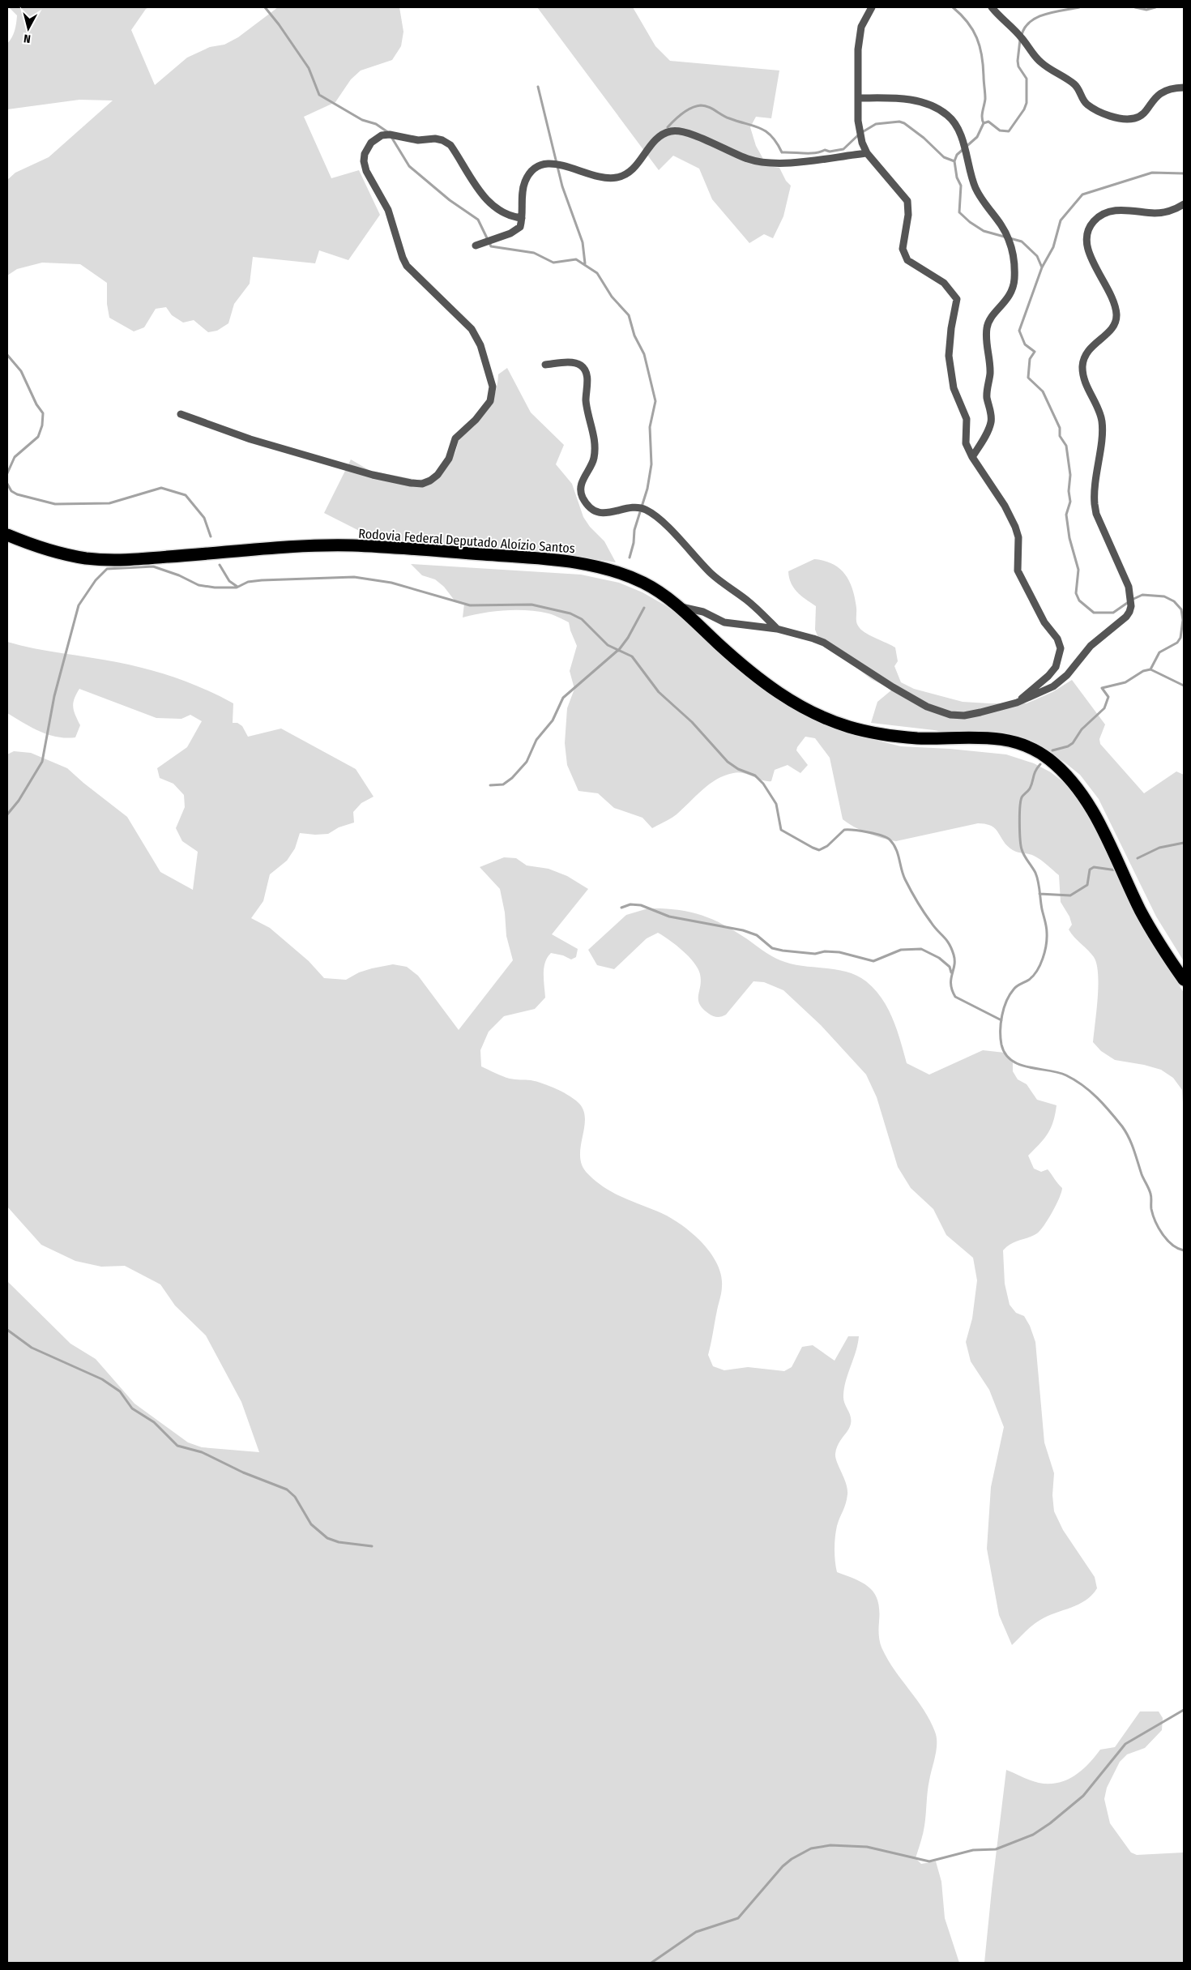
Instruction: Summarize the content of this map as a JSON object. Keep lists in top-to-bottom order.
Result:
{
  "streets": {
    "highway": ["Rodovia Federal Deputado Aloízio Santos"]
  },
  "north": "bottom"
}
